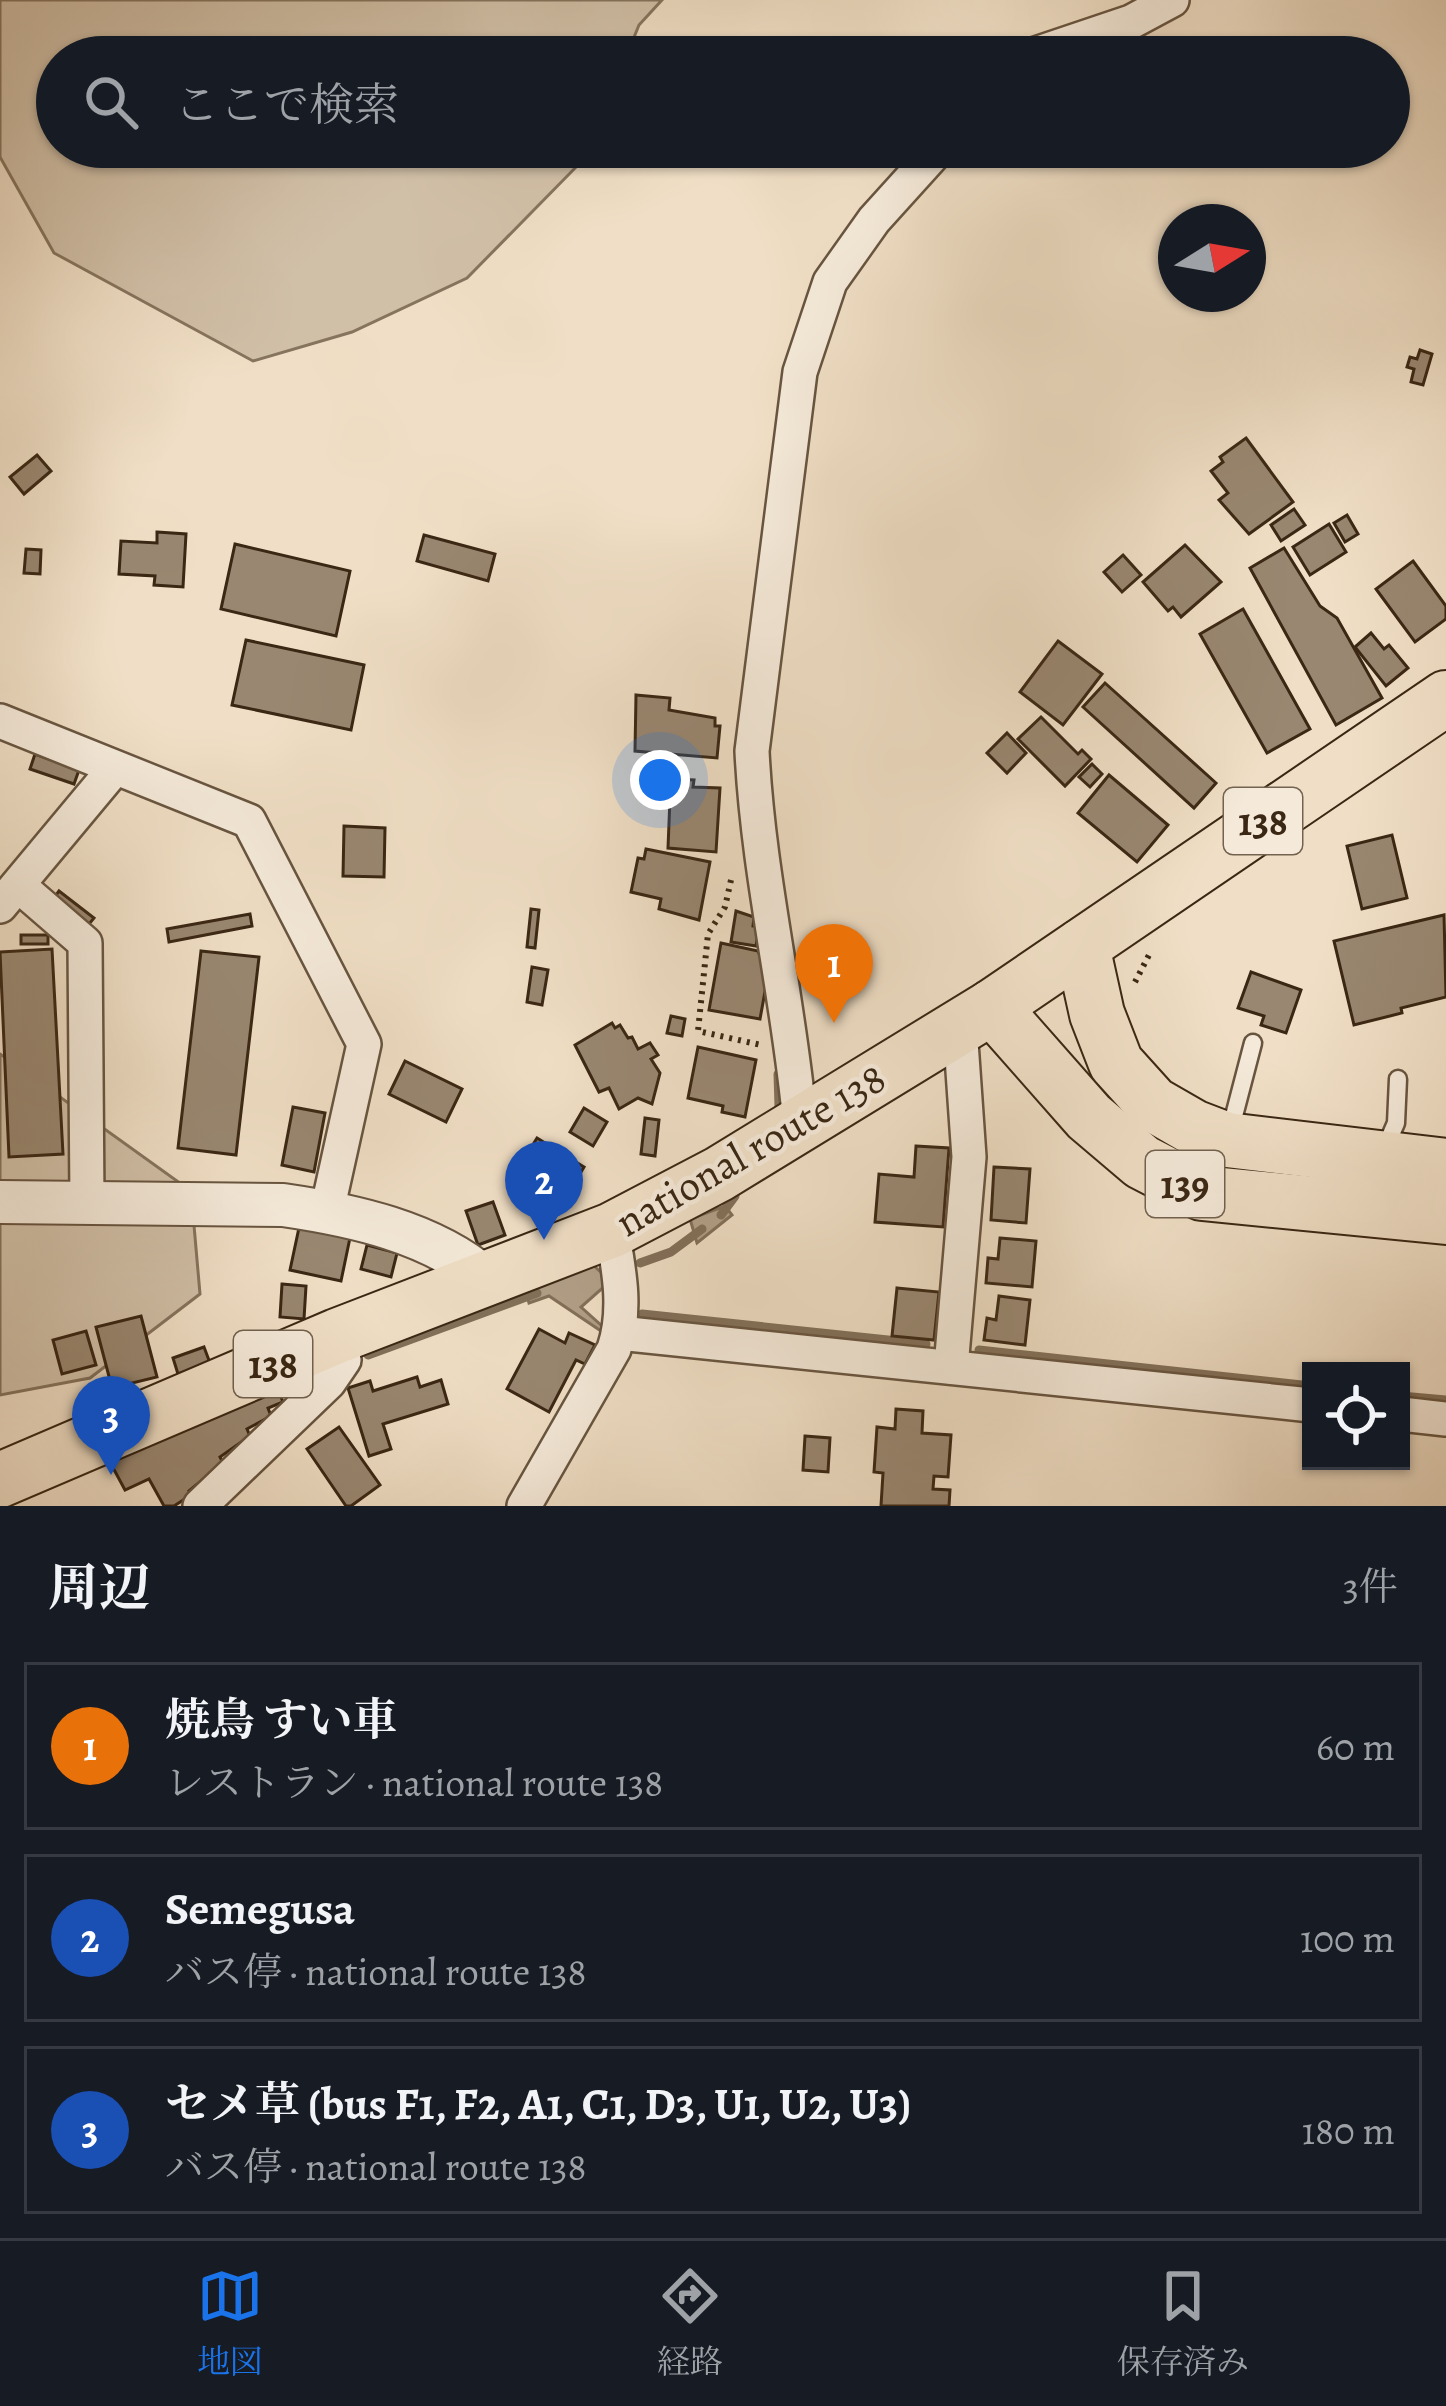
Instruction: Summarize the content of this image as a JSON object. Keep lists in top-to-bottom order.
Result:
{
  "streets": {
    "highway": ["138", "national route 138", "139"]
  },
  "crossings": [
    ["138", "national route 138"],
    ["138", "139"],
    ["national route 138", "139"]
  ],
  "north": "right",
  "page": {
    "search": "ここで検索",
    "pins": ["1", "2", "3"],
    "heading": ["周辺", "3件"],
    "list": [
      {
        "mark": "1",
        "name": "焼鳥 すい車",
        "note": "レストラン · national route 138",
        "value": "60 m"
      },
      {
        "mark": "2",
        "name": "Semegusa",
        "note": "バス停 · national route 138",
        "value": "100 m"
      },
      {
        "mark": "3",
        "name": "セメ草 (bus F1, F2, A1, C1, D3, U1, U2, U3)",
        "note": "バス停 · national route 138",
        "value": "180 m"
      }
    ],
    "nav": ["地図", "経路", "保存済み"]
  }
}
